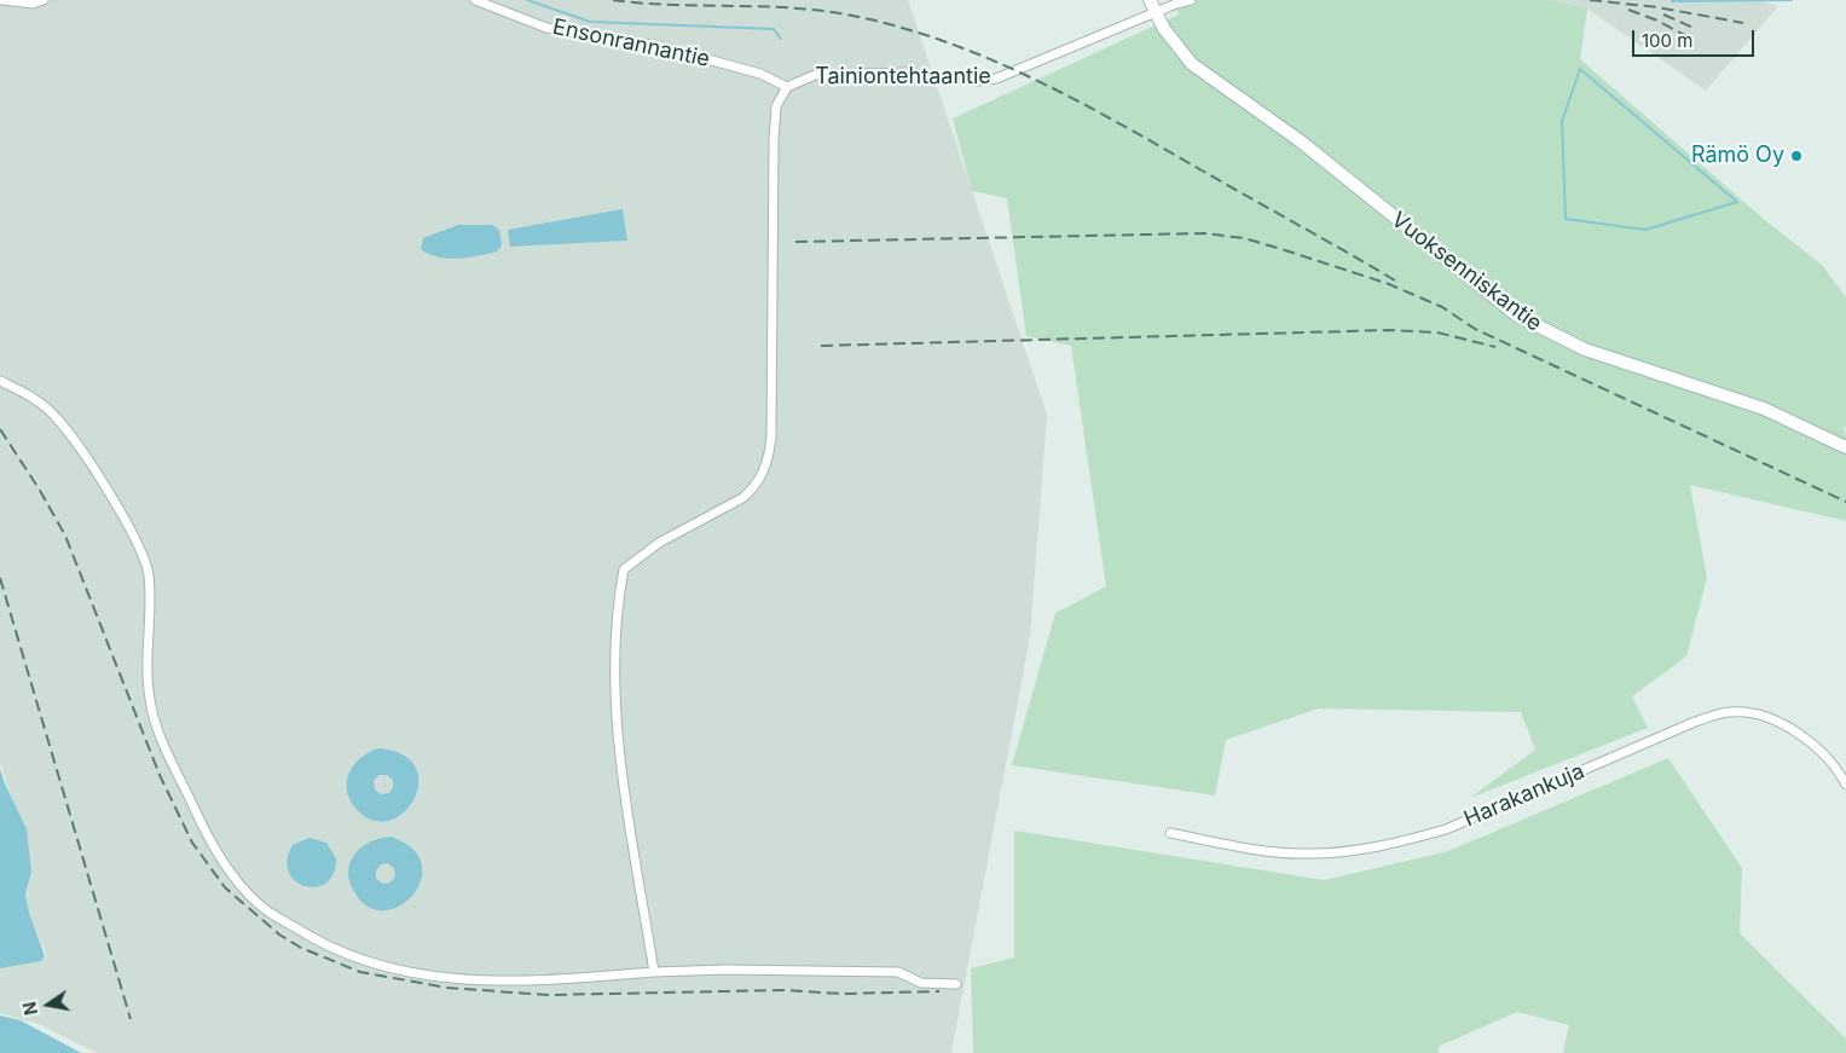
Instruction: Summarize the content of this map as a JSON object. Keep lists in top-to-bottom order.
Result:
{
  "streets": {
    "street": [
      "Ensonrannantie",
      "Tainiontehtaantie",
      "Vuoksenniskantie",
      "Harakankuja"
    ]
  },
  "crossings": [
    ["Ensonrannantie", "Tainiontehtaantie"],
    ["Tainiontehtaantie", "Vuoksenniskantie"]
  ],
  "places": ["Rämö Oy"],
  "scale_bar": "100 m",
  "north": "left"
}
